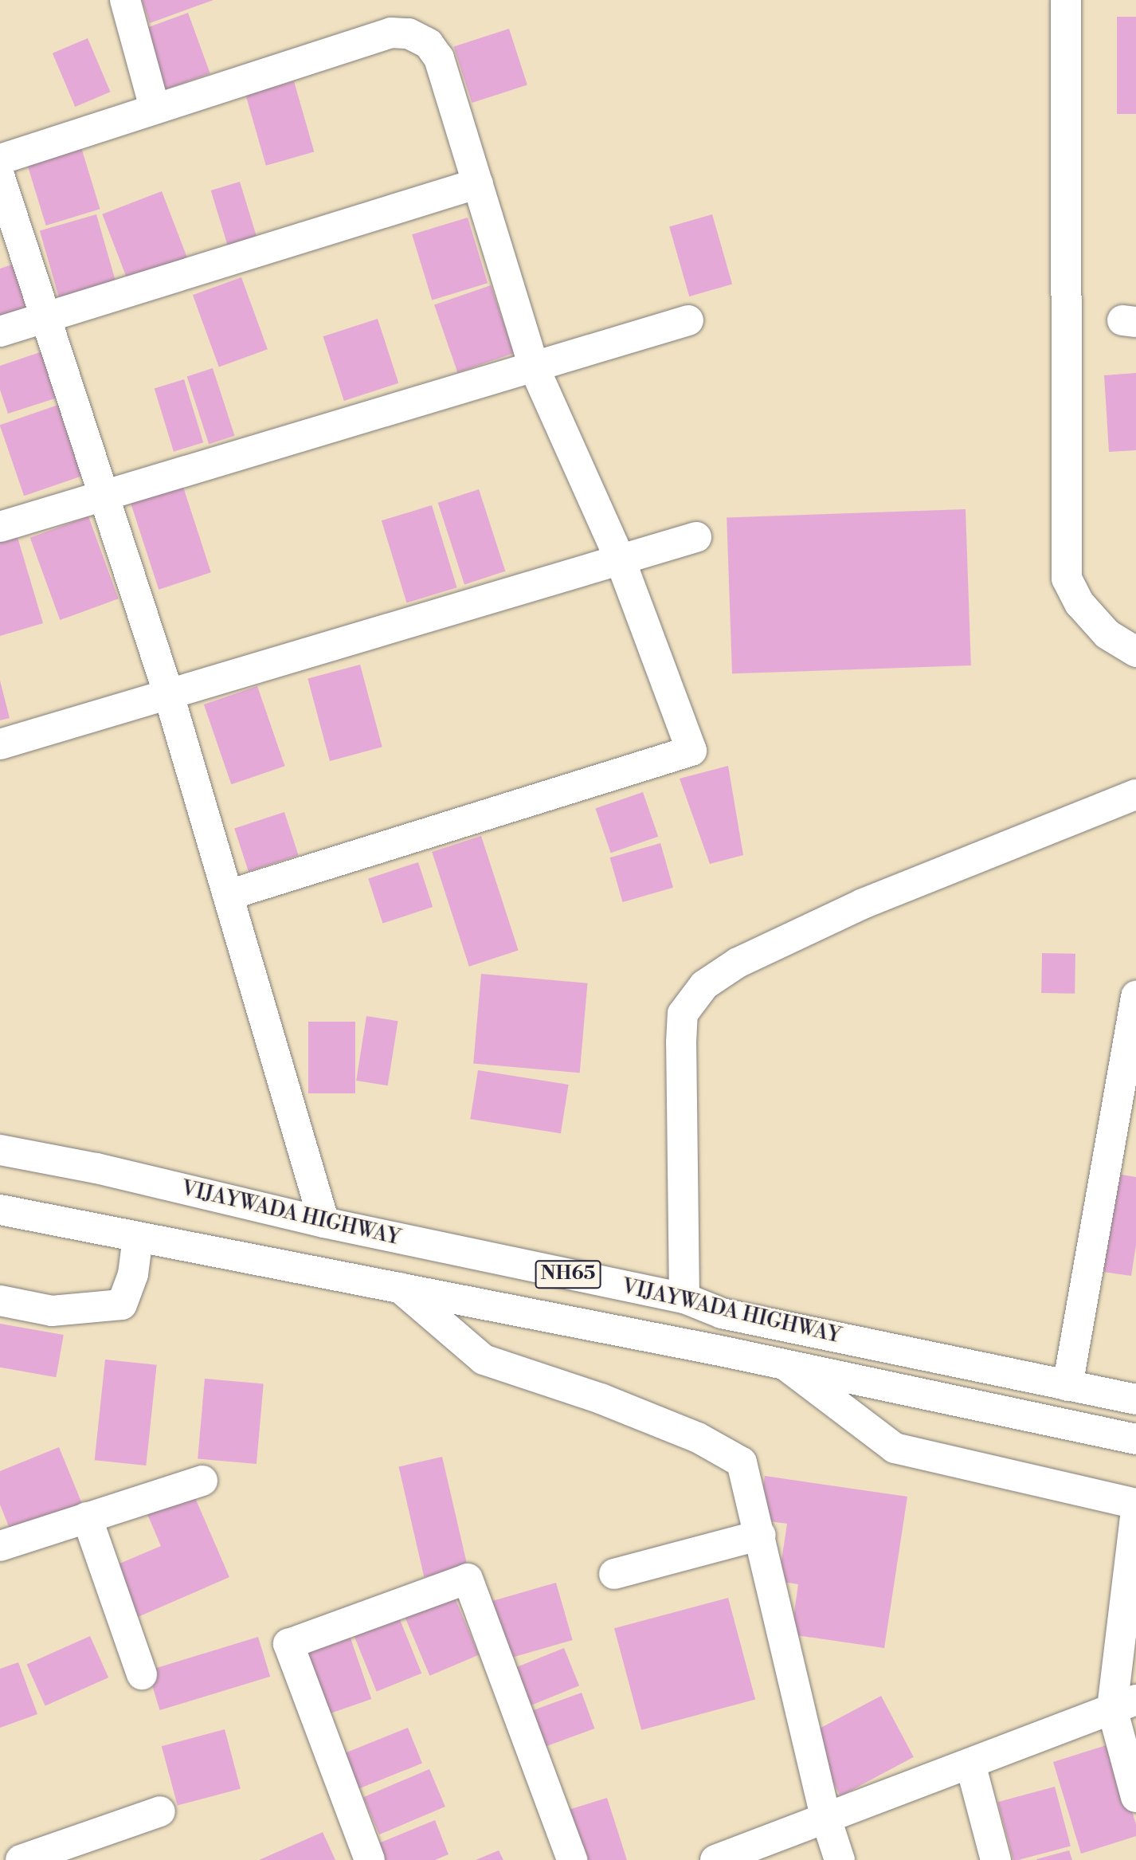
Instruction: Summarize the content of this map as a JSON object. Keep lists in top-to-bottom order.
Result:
{
  "streets": {
    "main road": ["VIJAYWADA HIGHWAY", "NH65"]
  }
}
